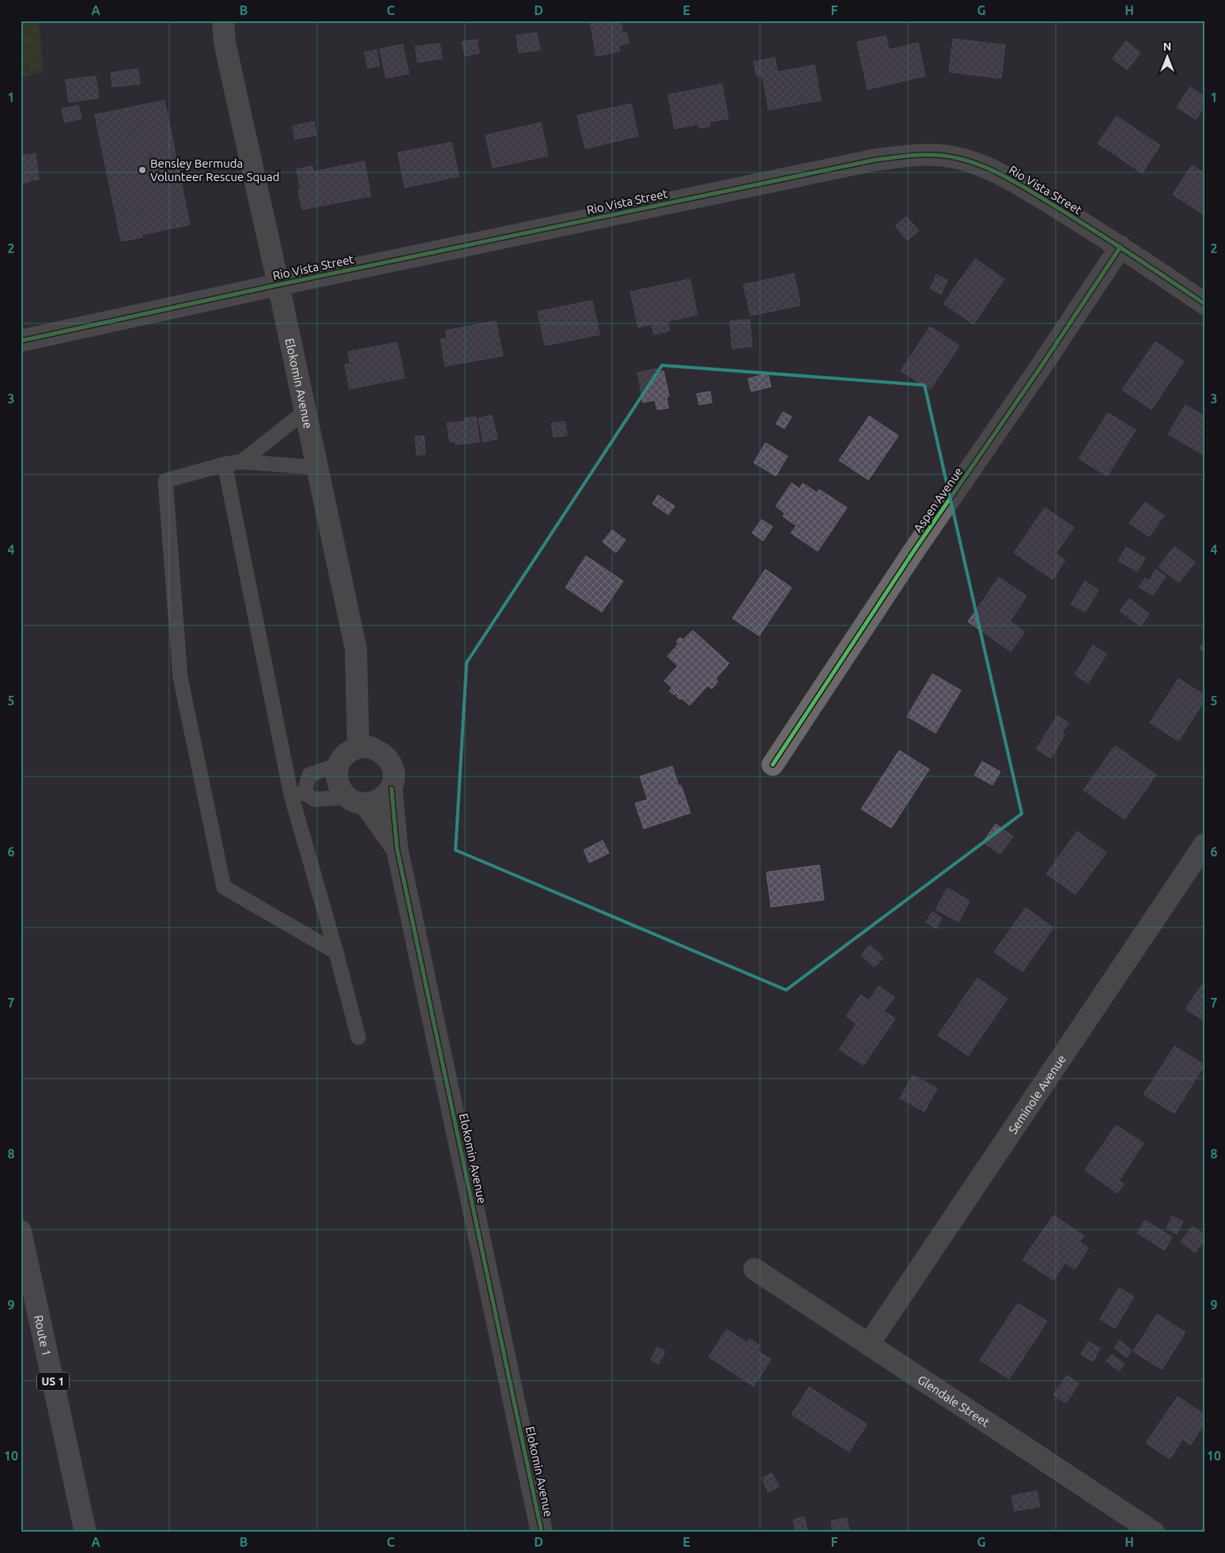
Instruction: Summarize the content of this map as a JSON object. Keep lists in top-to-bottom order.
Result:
{
  "streets": {
    "main road": ["Route 1", "US 1"],
    "street": [
      "Rio Vista Street",
      "Elokomin Avenue",
      "Aspen Avenue",
      "Seminole Avenue",
      "Glendale Street"
    ]
  },
  "crossings": [
    ["Rio Vista Street", "Elokomin Avenue"],
    ["Rio Vista Street", "Aspen Avenue"],
    ["Seminole Avenue", "Glendale Street"]
  ],
  "places": ["Bensley Bermuda Volunteer Rescue Squad"],
  "north": "top",
  "grid": {
    "columns": [
      "A",
      "B",
      "C",
      "D",
      "E",
      "F",
      "G",
      "H"
    ],
    "rows": [
      "1",
      "2",
      "3",
      "4",
      "5",
      "6",
      "7",
      "8",
      "9",
      "10"
    ]
  }
}
